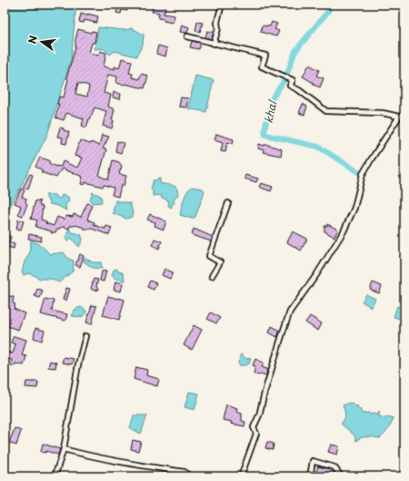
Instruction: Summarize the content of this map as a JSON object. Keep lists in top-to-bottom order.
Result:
{
  "water": ["khal"],
  "north": "left"
}
